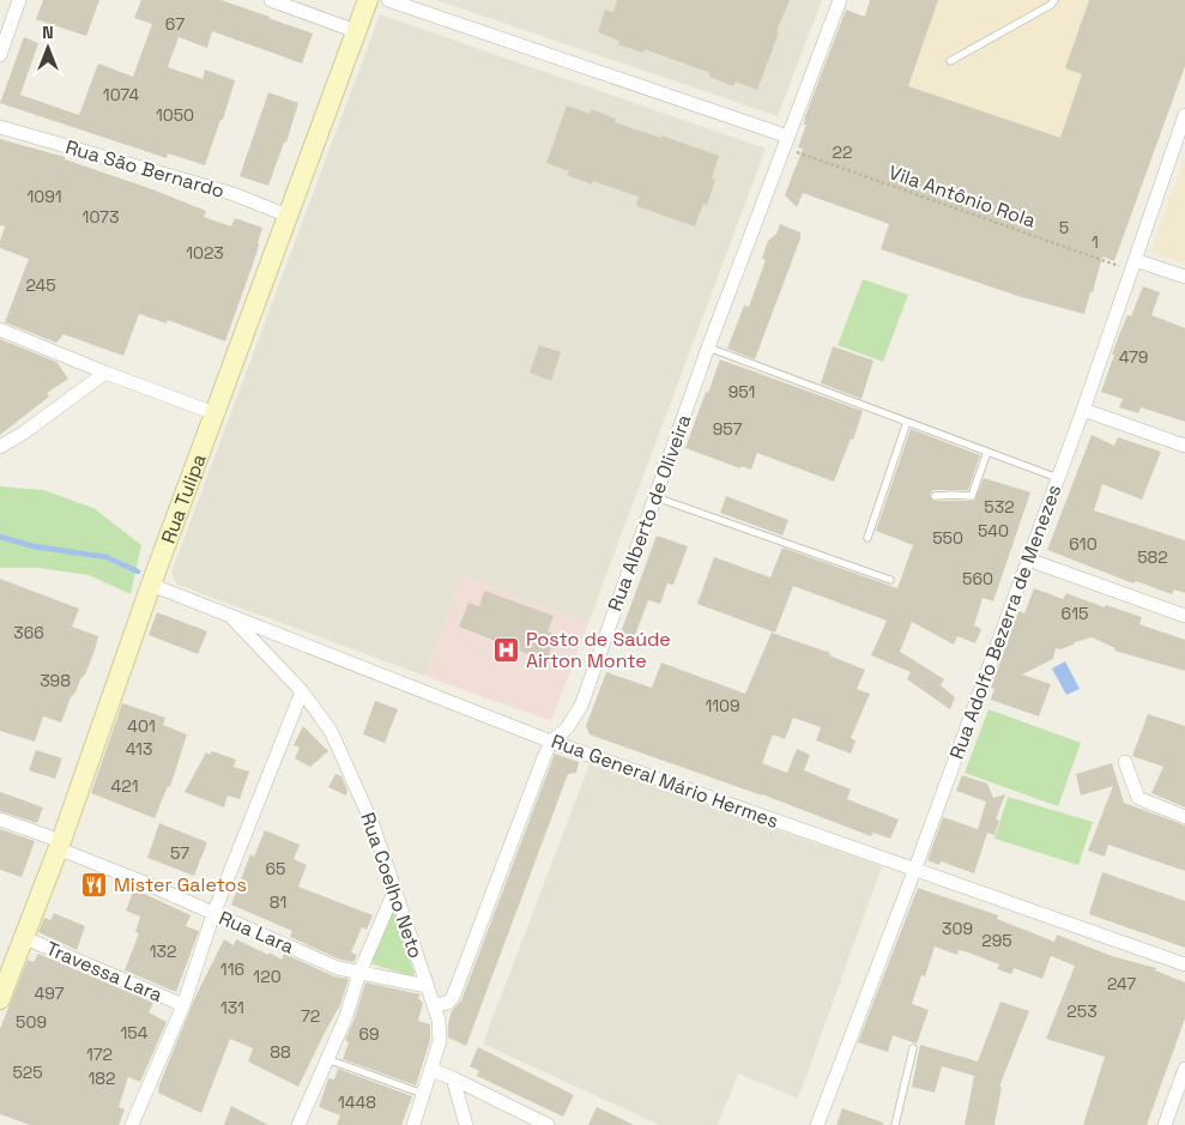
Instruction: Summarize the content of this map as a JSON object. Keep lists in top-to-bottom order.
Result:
{
  "streets": {
    "street": [
      "Rua São Bernardo",
      "Rua Tulipa",
      "Rua Alberto de Oliveira",
      "Rua Adolfo Bezerra de Menezes",
      "Rua General Mário Hermes",
      "Rua Coelho Neto",
      "Rua Lara",
      "Travessa Lara"
    ],
    "path": ["Vila Antônio Rola"]
  },
  "crossings": [
    ["Rua São Bernardo", "Rua Tulipa"],
    ["Vila Antônio Rola", "Rua Alberto de Oliveira"],
    ["Vila Antônio Rola", "Rua Adolfo Bezerra de Menezes"],
    ["Rua Tulipa", "Rua General Mário Hermes"],
    ["Rua Tulipa", "Rua Lara"],
    ["Rua Tulipa", "Travessa Lara"],
    ["Rua Alberto de Oliveira", "Rua General Mário Hermes"],
    ["Rua Alberto de Oliveira", "Rua Coelho Neto"],
    ["Rua Adolfo Bezerra de Menezes", "Rua General Mário Hermes"],
    ["Rua General Mário Hermes", "Rua Coelho Neto"],
    ["Rua Coelho Neto", "Rua Lara"]
  ],
  "places": {
    "hospital": ["Posto de Saúde Airton Monte"],
    "restaurant": ["Mister Galetos"]
  },
  "house_numbers": [
    "67",
    "1074",
    "1050",
    "22",
    "1091",
    "1073",
    "5",
    "1",
    "1023",
    "245",
    "479",
    "951",
    "957",
    "532",
    "540",
    "550",
    "610",
    "582",
    "560",
    "615",
    "366",
    "398",
    "1109",
    "401",
    "413",
    "421",
    "57",
    "65",
    "81",
    "309",
    "295",
    "132",
    "116",
    "120",
    "247",
    "497",
    "131",
    "253",
    "72",
    "509",
    "154",
    "69",
    "88",
    "172",
    "525",
    "182",
    "1448"
  ],
  "north": "top"
}
